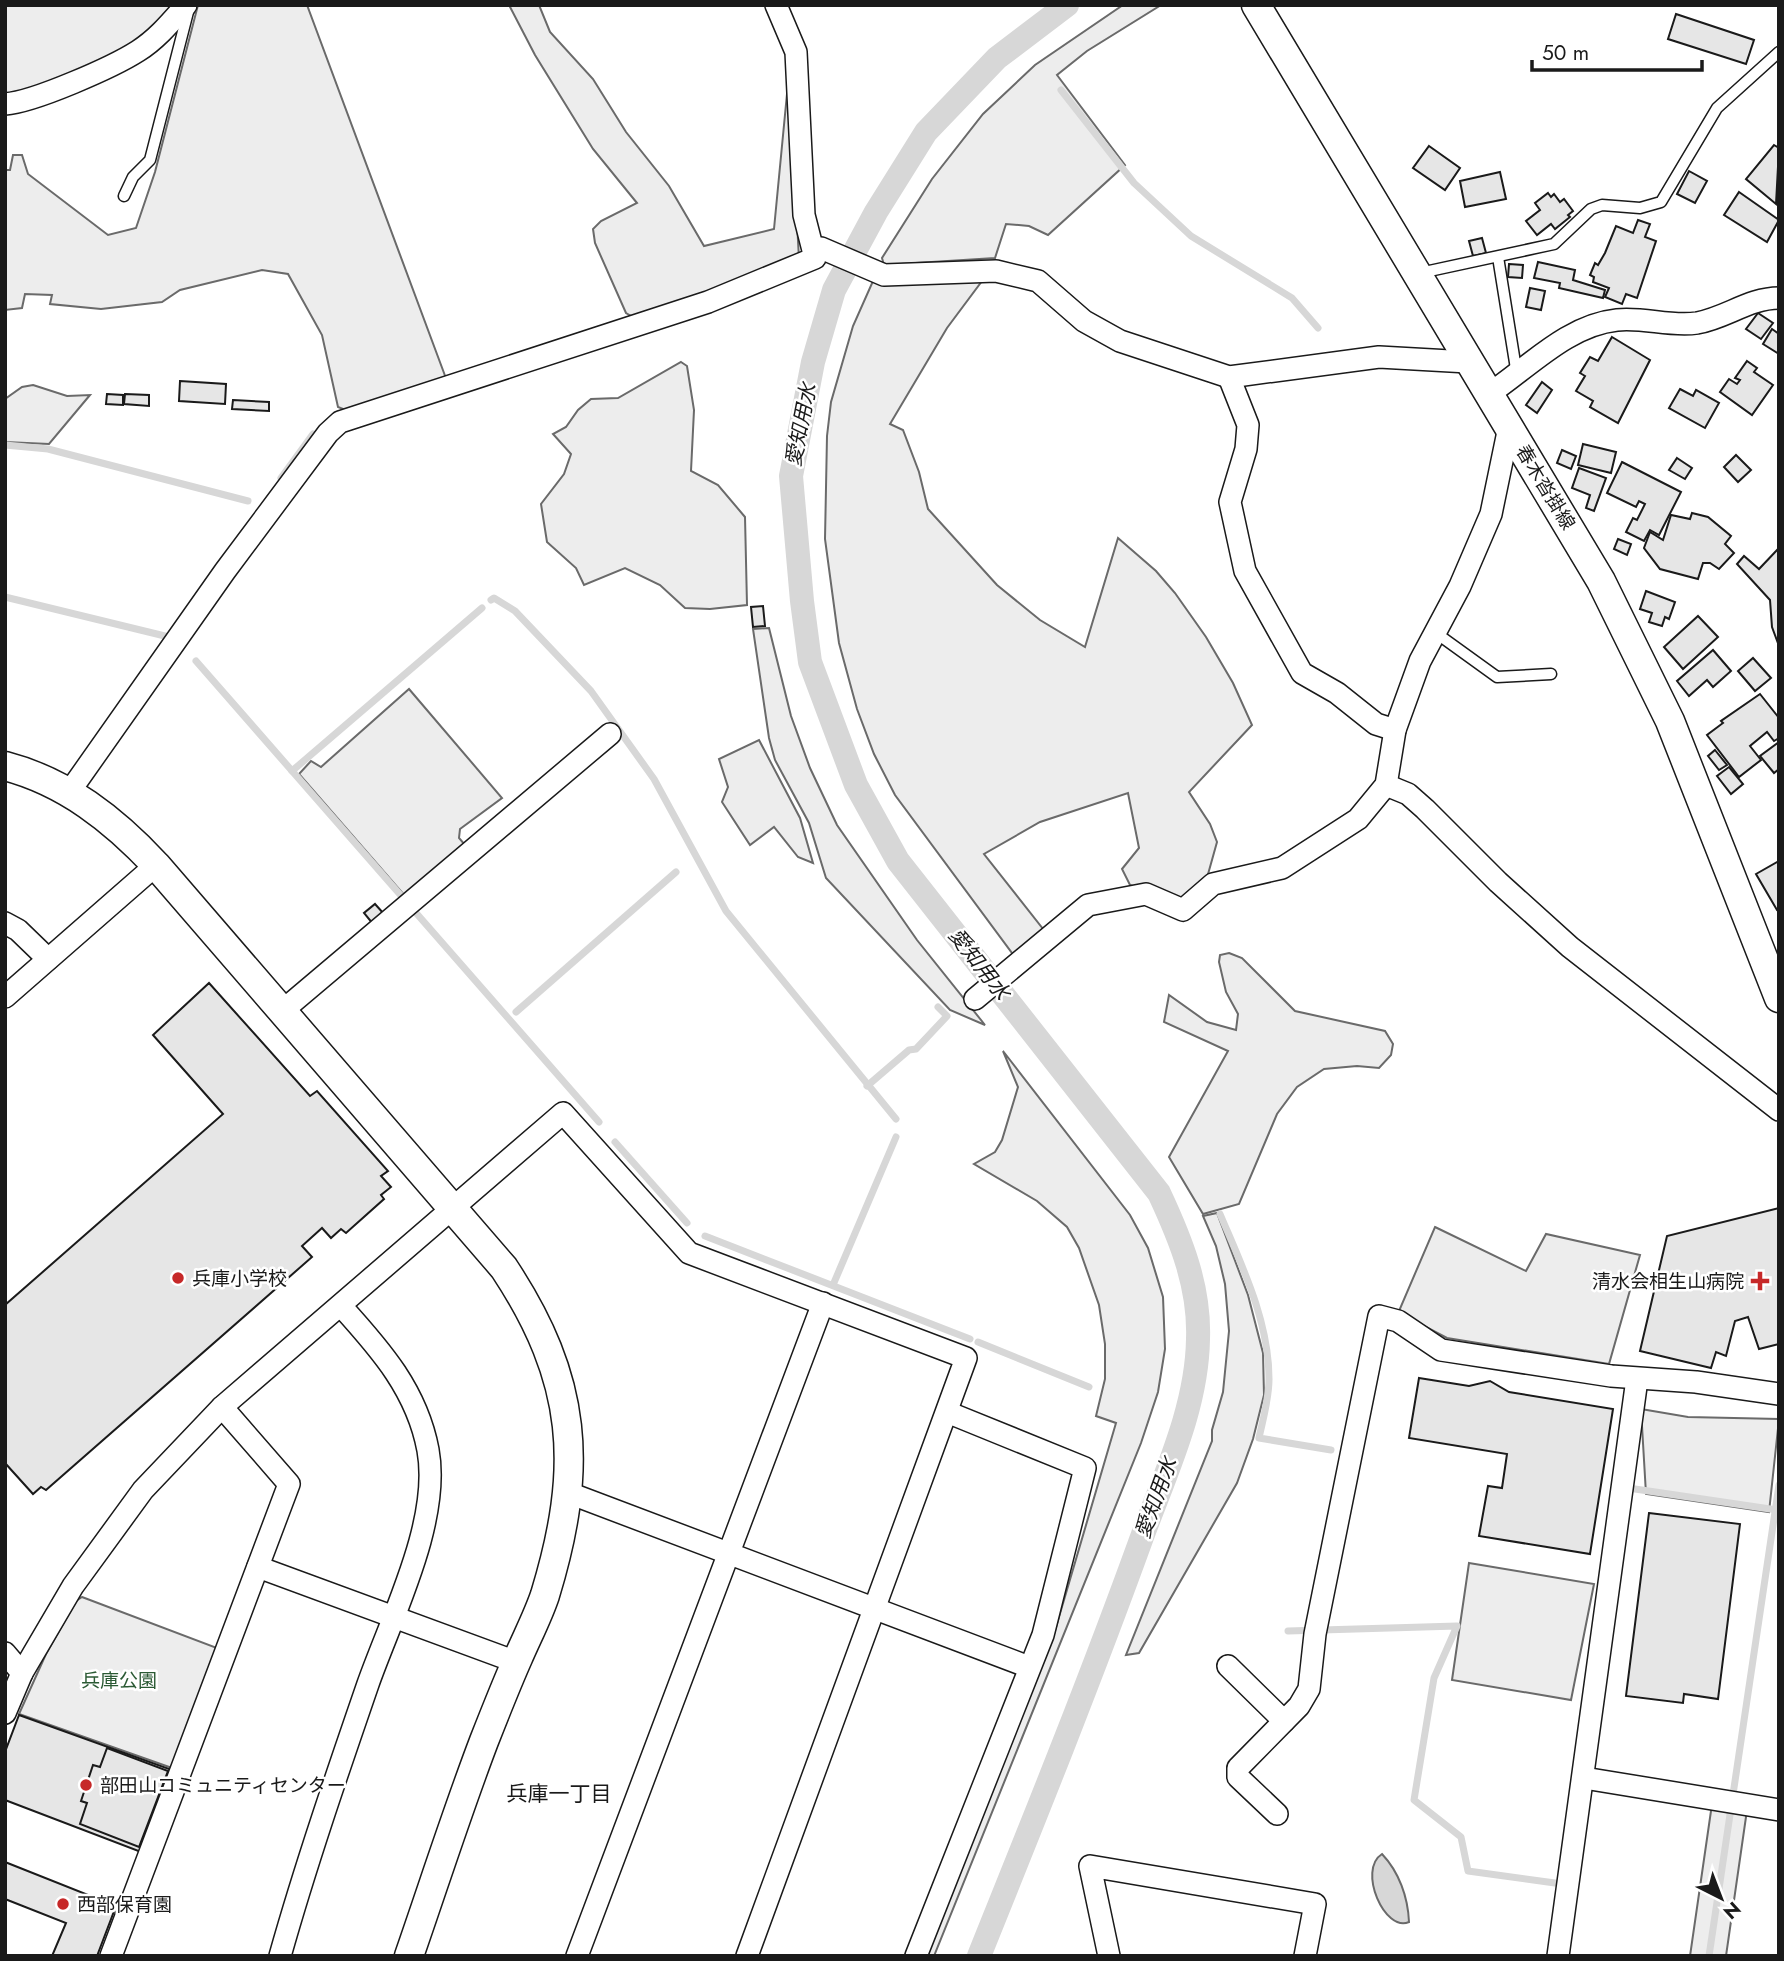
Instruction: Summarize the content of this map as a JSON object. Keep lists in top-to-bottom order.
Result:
{
  "streets": {
    "street": ["春木沓掛線"]
  },
  "districts": ["兵庫一丁目"],
  "water": ["愛知用水"],
  "parks": ["兵庫公園"],
  "places": {
    "other": ["兵庫小学校", "部田山コミュニティセンター", "西部保育園"],
    "health": ["清水会相生山病院"]
  },
  "scale_bar": "50 m",
  "north": "bottom right"
}
